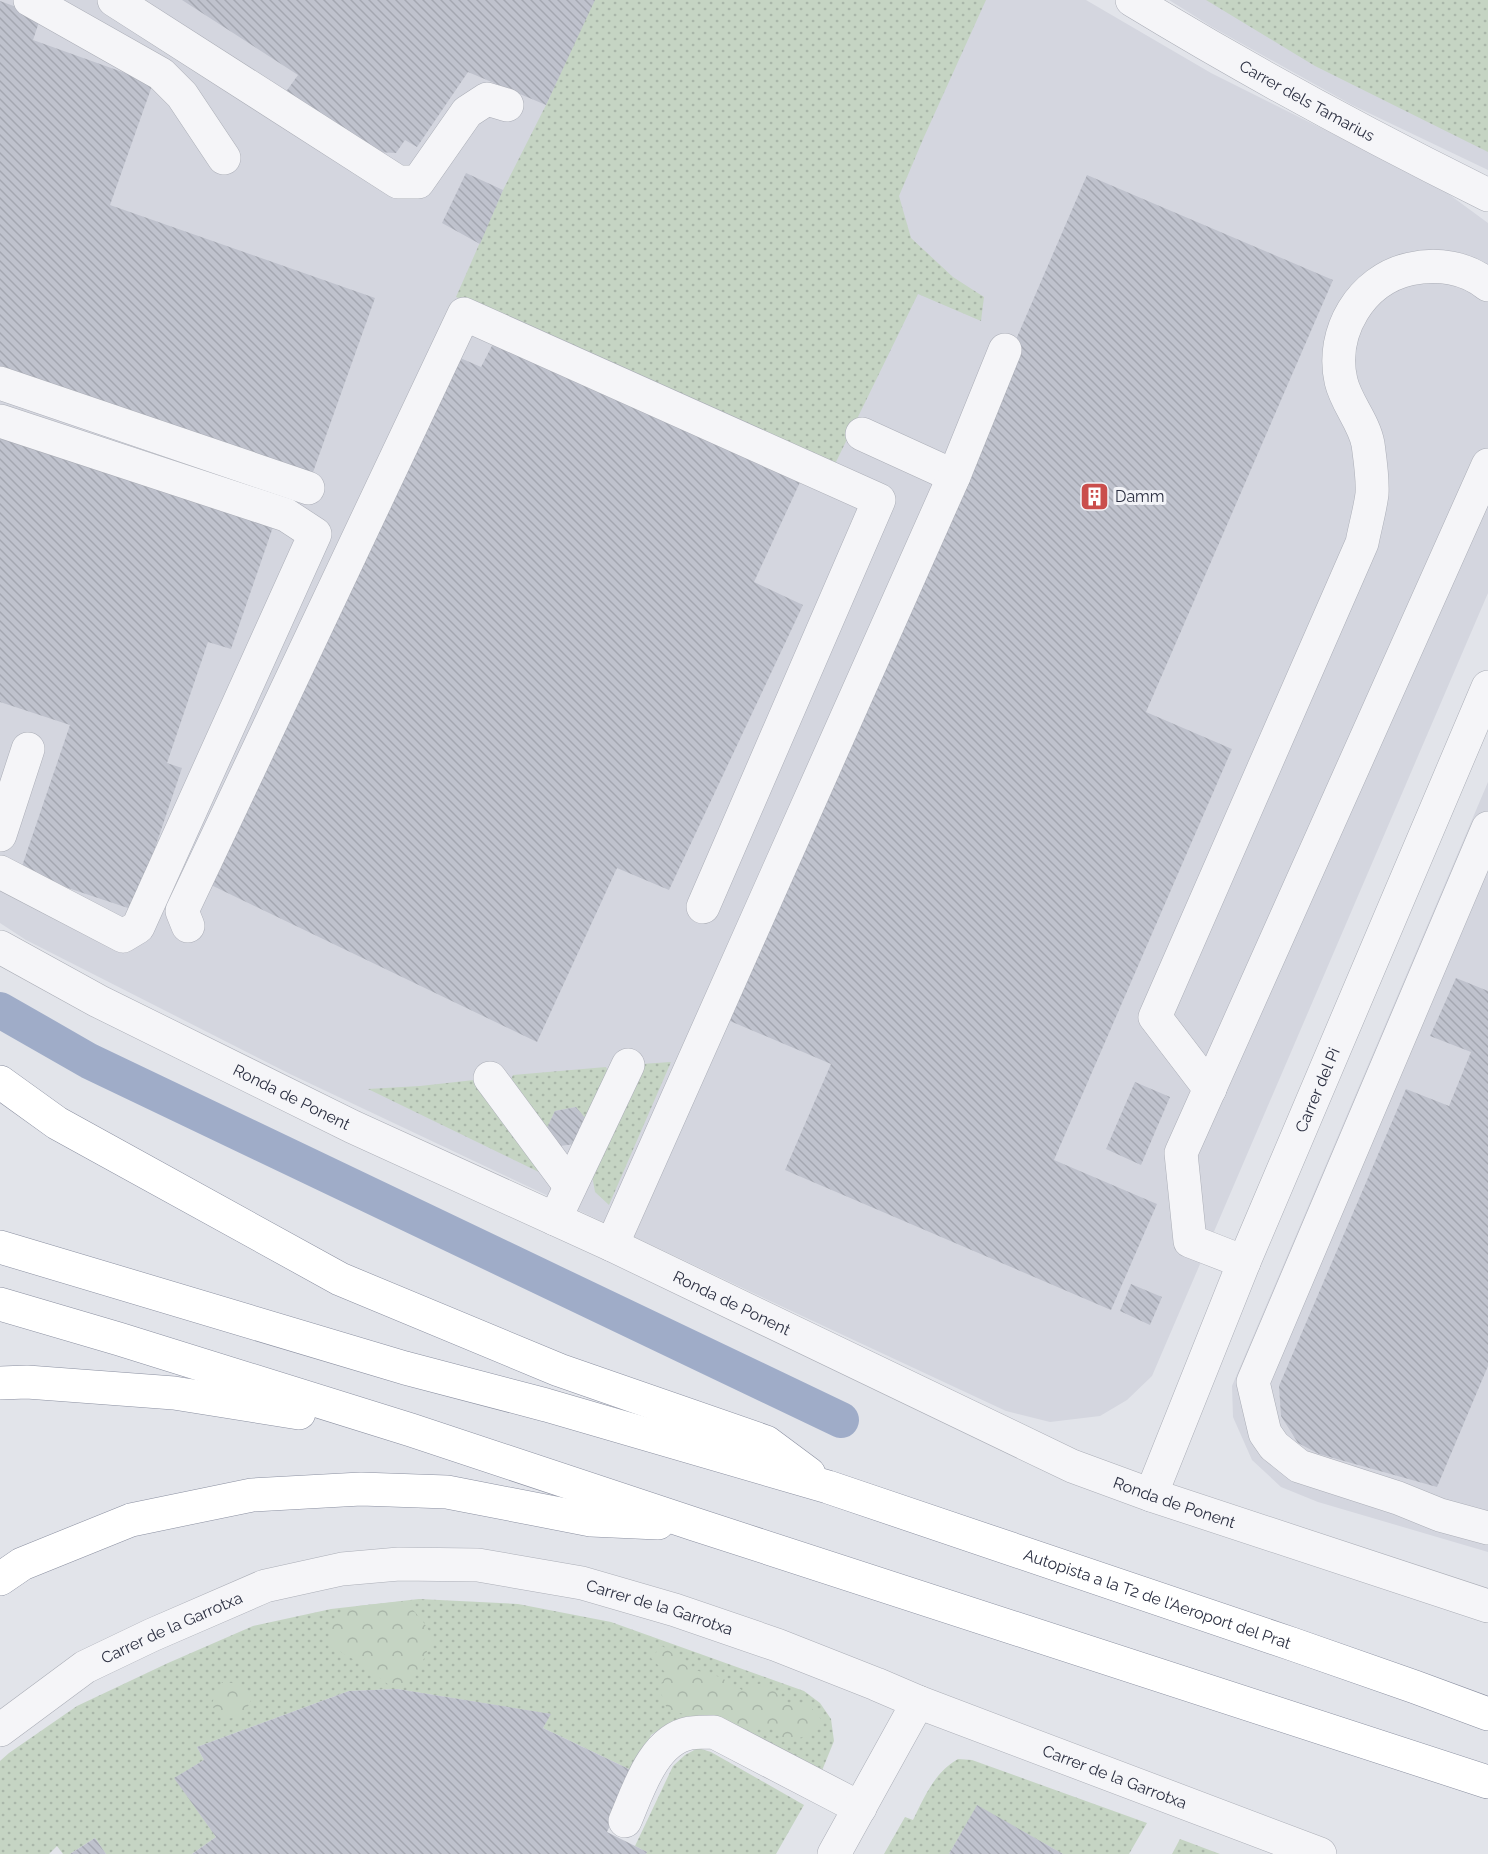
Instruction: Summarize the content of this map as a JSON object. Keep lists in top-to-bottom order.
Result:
{
  "streets": {
    "highway": ["Autopista a la T2 de l'Aeroport del Prat"],
    "street": [
      "Carrer dels Tamarius",
      "Carrer del Pi",
      "Ronda de Ponent",
      "Carrer de la Garrotxa"
    ]
  },
  "crossings": [
    ["Carrer del Pi", "Ronda de Ponent"]
  ],
  "places": {
    "building": ["Damm"]
  }
}
